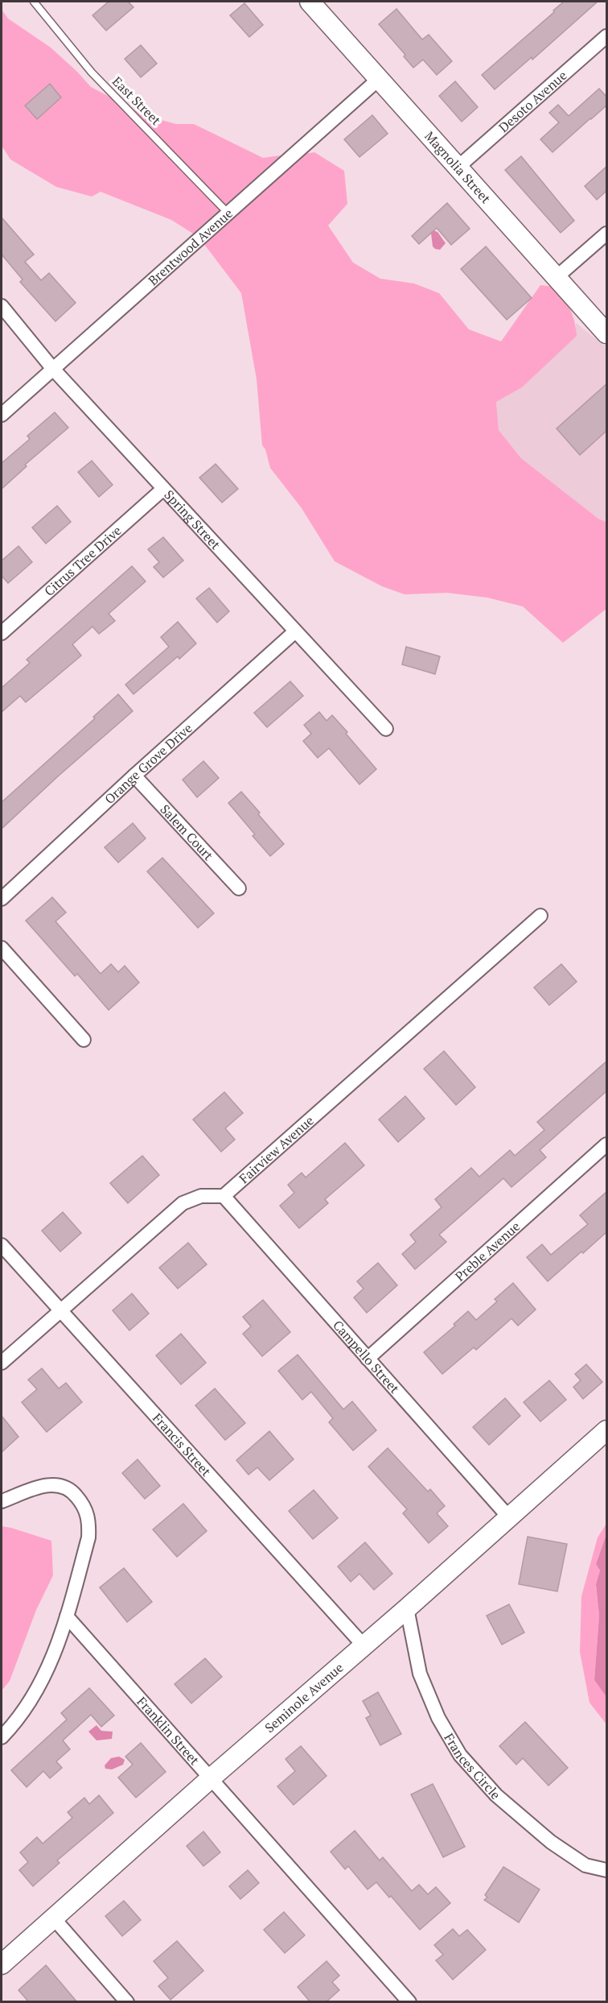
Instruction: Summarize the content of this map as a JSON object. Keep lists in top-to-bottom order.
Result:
{
  "streets": {
    "street": [
      "Desoto Avenue",
      "Magnolia Street",
      "Brentwood Avenue",
      "Spring Street",
      "Citrus Tree Drive",
      "Orange Grove Drive",
      "Salem Court",
      "Fairview Avenue",
      "Preble Avenue",
      "Campello Street",
      "Francis Street",
      "Seminole Avenue",
      "Franklin Street",
      "Frances Circle"
    ],
    "lane": ["East Street"]
  },
  "crossings": [
    ["East Street", "Brentwood Avenue"],
    ["Desoto Avenue", "Magnolia Street"],
    ["Magnolia Street", "Brentwood Avenue"],
    ["Brentwood Avenue", "Spring Street"],
    ["Spring Street", "Citrus Tree Drive"],
    ["Spring Street", "Orange Grove Drive"],
    ["Orange Grove Drive", "Salem Court"],
    ["Fairview Avenue", "Campello Street"],
    ["Preble Avenue", "Campello Street"],
    ["Campello Street", "Seminole Avenue"],
    ["Francis Street", "Seminole Avenue"],
    ["Seminole Avenue", "Franklin Street"],
    ["Seminole Avenue", "Frances Circle"]
  ]
}
